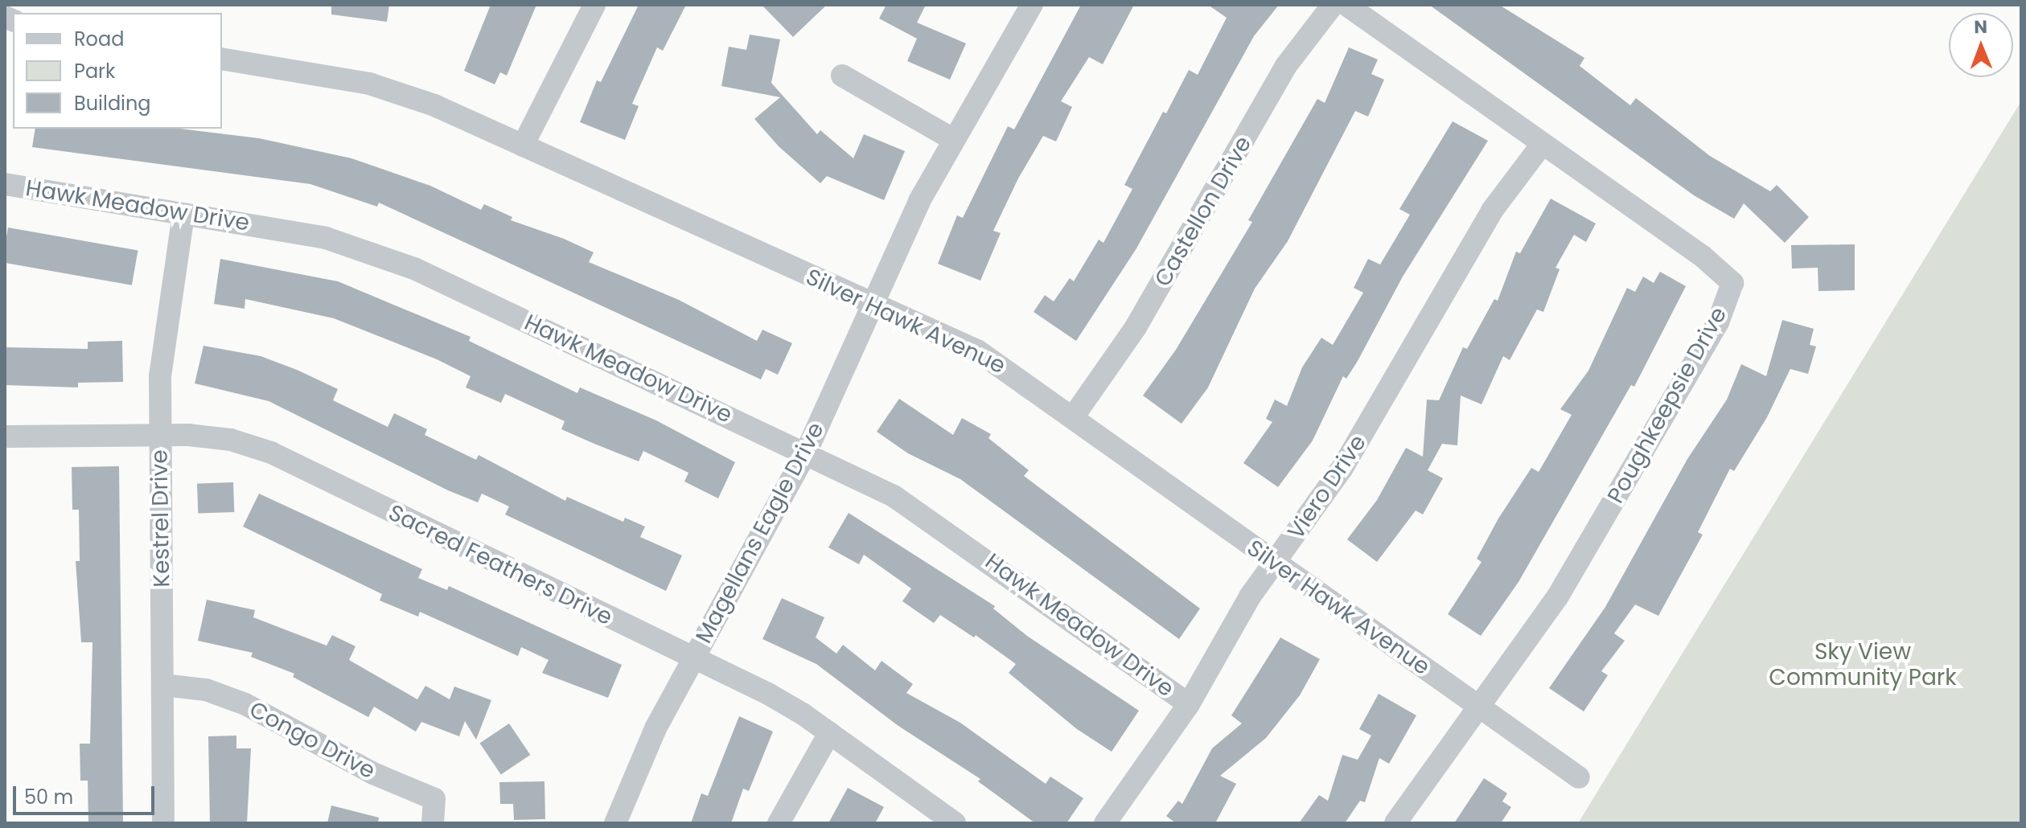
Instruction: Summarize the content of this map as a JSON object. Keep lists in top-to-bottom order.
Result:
{
  "streets": {
    "street": [
      "Hawk Meadow Drive",
      "Castellon Drive",
      "Silver Hawk Avenue",
      "Poughkeepsie Drive",
      "Viero Drive",
      "Kestrel Drive",
      "Magellans Eagle Drive",
      "Sacred Feathers Drive",
      "Congo Drive"
    ]
  },
  "crossings": [
    ["Hawk Meadow Drive", "Viero Drive"],
    ["Hawk Meadow Drive", "Kestrel Drive"],
    ["Hawk Meadow Drive", "Magellans Eagle Drive"],
    ["Castellon Drive", "Silver Hawk Avenue"],
    ["Silver Hawk Avenue", "Poughkeepsie Drive"],
    ["Silver Hawk Avenue", "Viero Drive"],
    ["Silver Hawk Avenue", "Magellans Eagle Drive"],
    ["Poughkeepsie Drive", "Viero Drive"],
    ["Kestrel Drive", "Sacred Feathers Drive"],
    ["Kestrel Drive", "Congo Drive"],
    ["Magellans Eagle Drive", "Sacred Feathers Drive"]
  ],
  "parks": ["Sky View Community Park"],
  "legend": ["Road", "Park", "Building"],
  "scale_bar": "50 m",
  "north": "top"
}
